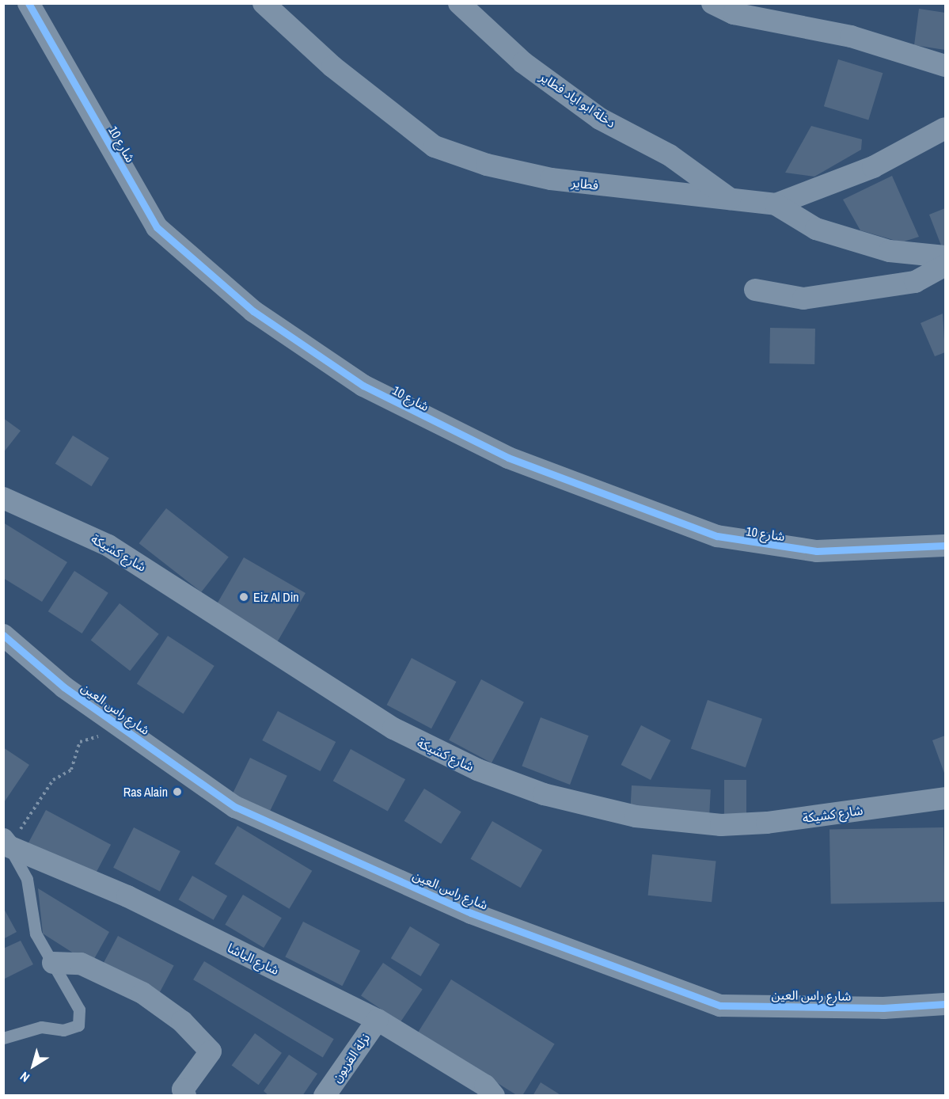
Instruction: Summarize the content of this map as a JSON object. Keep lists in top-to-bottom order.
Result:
{
  "streets": {
    "street": [
      "دخلة ابو اياد فطاير",
      "شارع 10",
      "فطاير",
      "شارع كشيكة",
      "شارع راس العين",
      "شارع الباشا",
      "نزلة القريون"
    ]
  },
  "crossings": [
    ["دخلة ابو اياد فطاير", "فطاير"],
    ["شارع الباشا", "نزلة القريون"]
  ],
  "places": ["Eiz Al Din", "Ras Alain"],
  "north": "bottom left"
}
